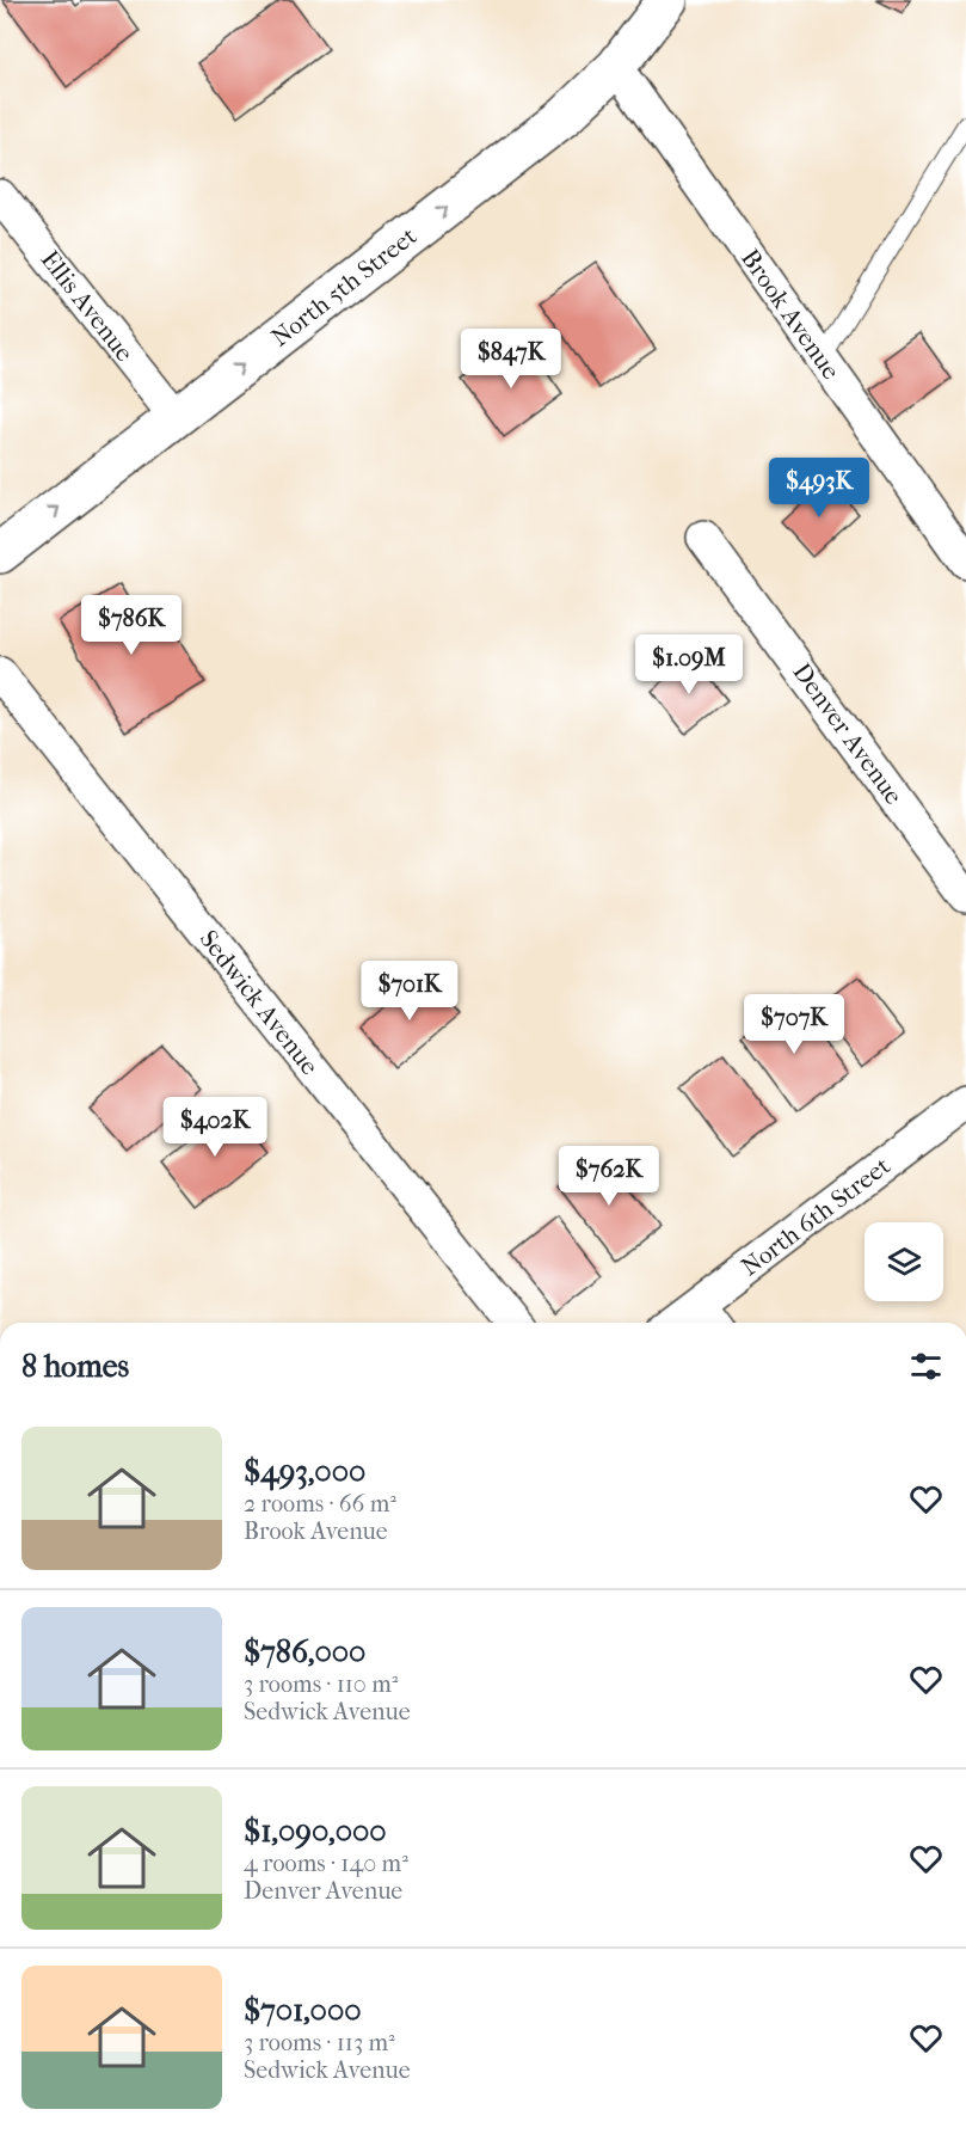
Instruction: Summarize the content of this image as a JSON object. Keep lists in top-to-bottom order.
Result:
{
  "streets": {
    "main road": ["North 5th Street"],
    "street": [
      "Ellis Avenue",
      "Brook Avenue",
      "Denver Avenue",
      "Sedwick Avenue",
      "North 6th Street"
    ]
  },
  "crossings": [
    ["North 5th Street", "Ellis Avenue"],
    ["North 5th Street", "Brook Avenue"]
  ],
  "one_way": ["North 5th Street"],
  "page": {
    "price": [
      "$847K",
      "$493K",
      "$786K",
      "$1.09M",
      "$701K",
      "$707K",
      "$402K",
      "$762K"
    ],
    "heading": "8 homes",
    "list": [
      {
        "name": "$493,000",
        "note": "2 rooms · 66 m² · Brook Avenue"
      },
      {
        "name": "$786,000",
        "note": "3 rooms · 110 m² · Sedwick Avenue"
      },
      {
        "name": "$1,090,000",
        "note": "4 rooms · 140 m² · Denver Avenue"
      },
      {
        "name": "$701,000",
        "note": "3 rooms · 113 m² · Sedwick Avenue"
      }
    ]
  }
}
